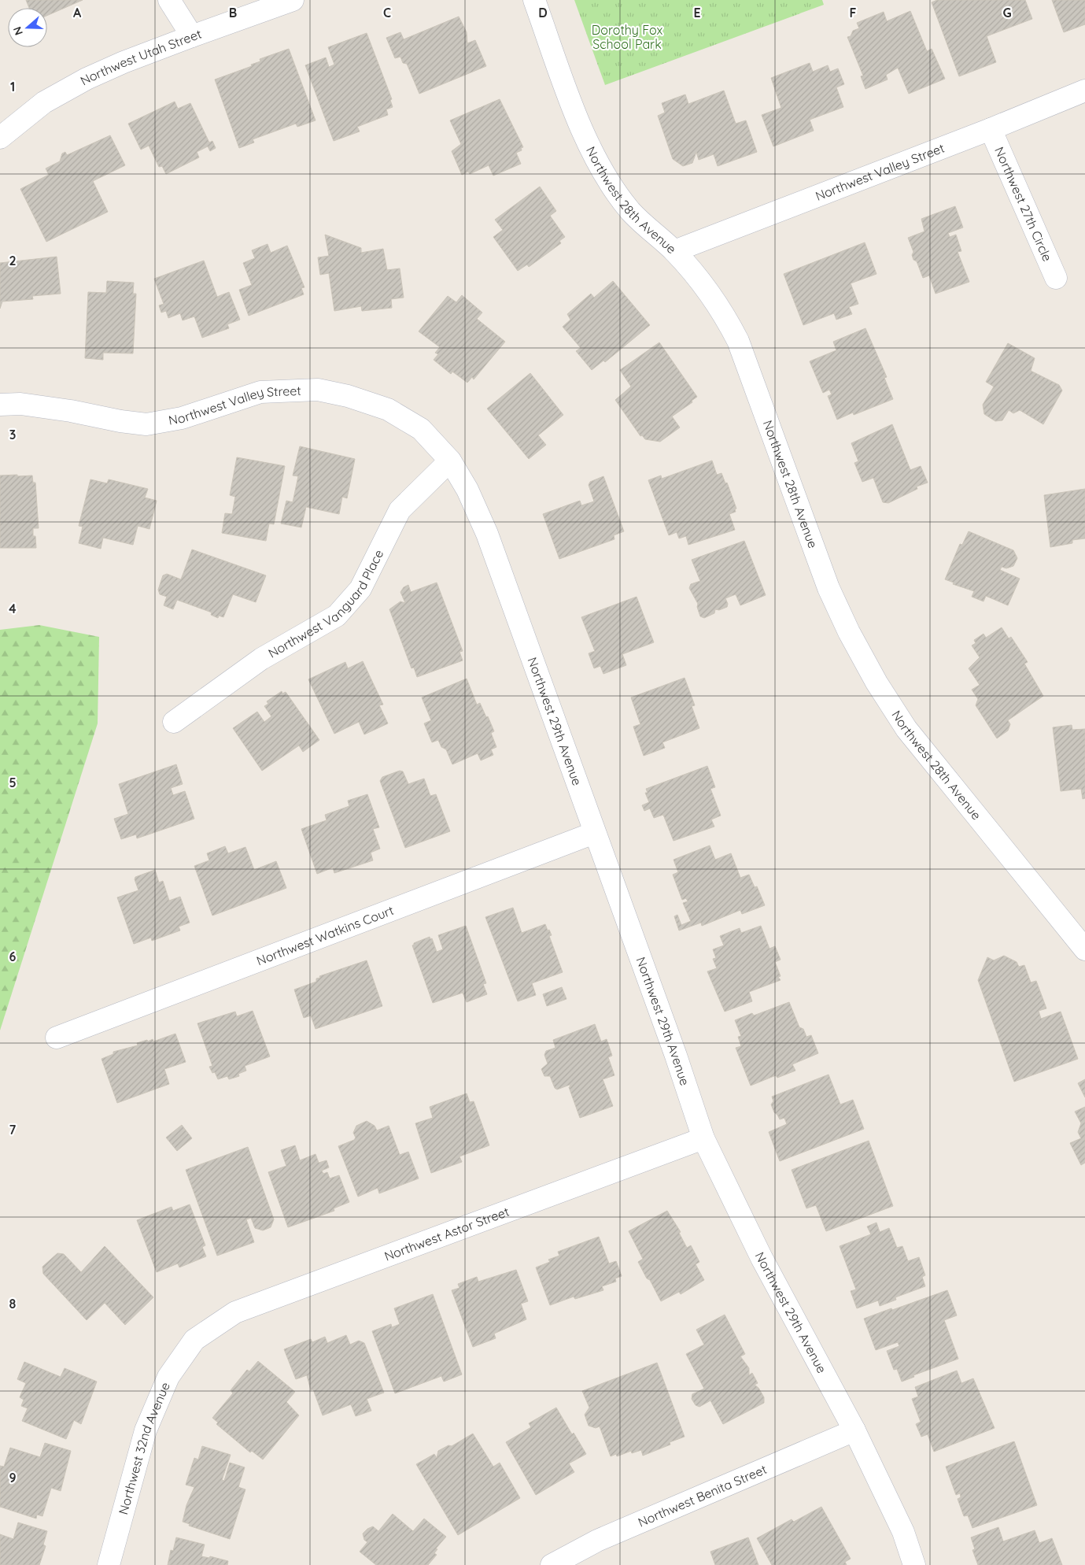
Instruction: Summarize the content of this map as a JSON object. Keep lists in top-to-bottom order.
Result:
{
  "streets": {
    "street": [
      "Northwest Utah Street",
      "Northwest Valley Street",
      "Northwest 28th Avenue",
      "Northwest 27th Circle",
      "Northwest Vanguard Place",
      "Northwest 29th Avenue",
      "Northwest Watkins Court",
      "Northwest Astor Street",
      "Northwest 32nd Avenue",
      "Northwest Benita Street"
    ]
  },
  "crossings": [
    ["Northwest Valley Street", "Northwest 28th Avenue"],
    ["Northwest Valley Street", "Northwest 27th Circle"],
    ["Northwest Valley Street", "Northwest Vanguard Place"],
    ["Northwest Valley Street", "Northwest 29th Avenue"],
    ["Northwest Vanguard Place", "Northwest 29th Avenue"],
    ["Northwest 29th Avenue", "Northwest Watkins Court"],
    ["Northwest 29th Avenue", "Northwest Astor Street"],
    ["Northwest 29th Avenue", "Northwest Benita Street"],
    ["Northwest Astor Street", "Northwest 32nd Avenue"]
  ],
  "parks": ["Dorothy Fox School Park"],
  "north": "left",
  "grid": {
    "columns": [
      "A",
      "B",
      "C",
      "D",
      "E",
      "F",
      "G"
    ],
    "rows": [
      "1",
      "2",
      "3",
      "4",
      "5",
      "6",
      "7",
      "8",
      "9"
    ]
  }
}
